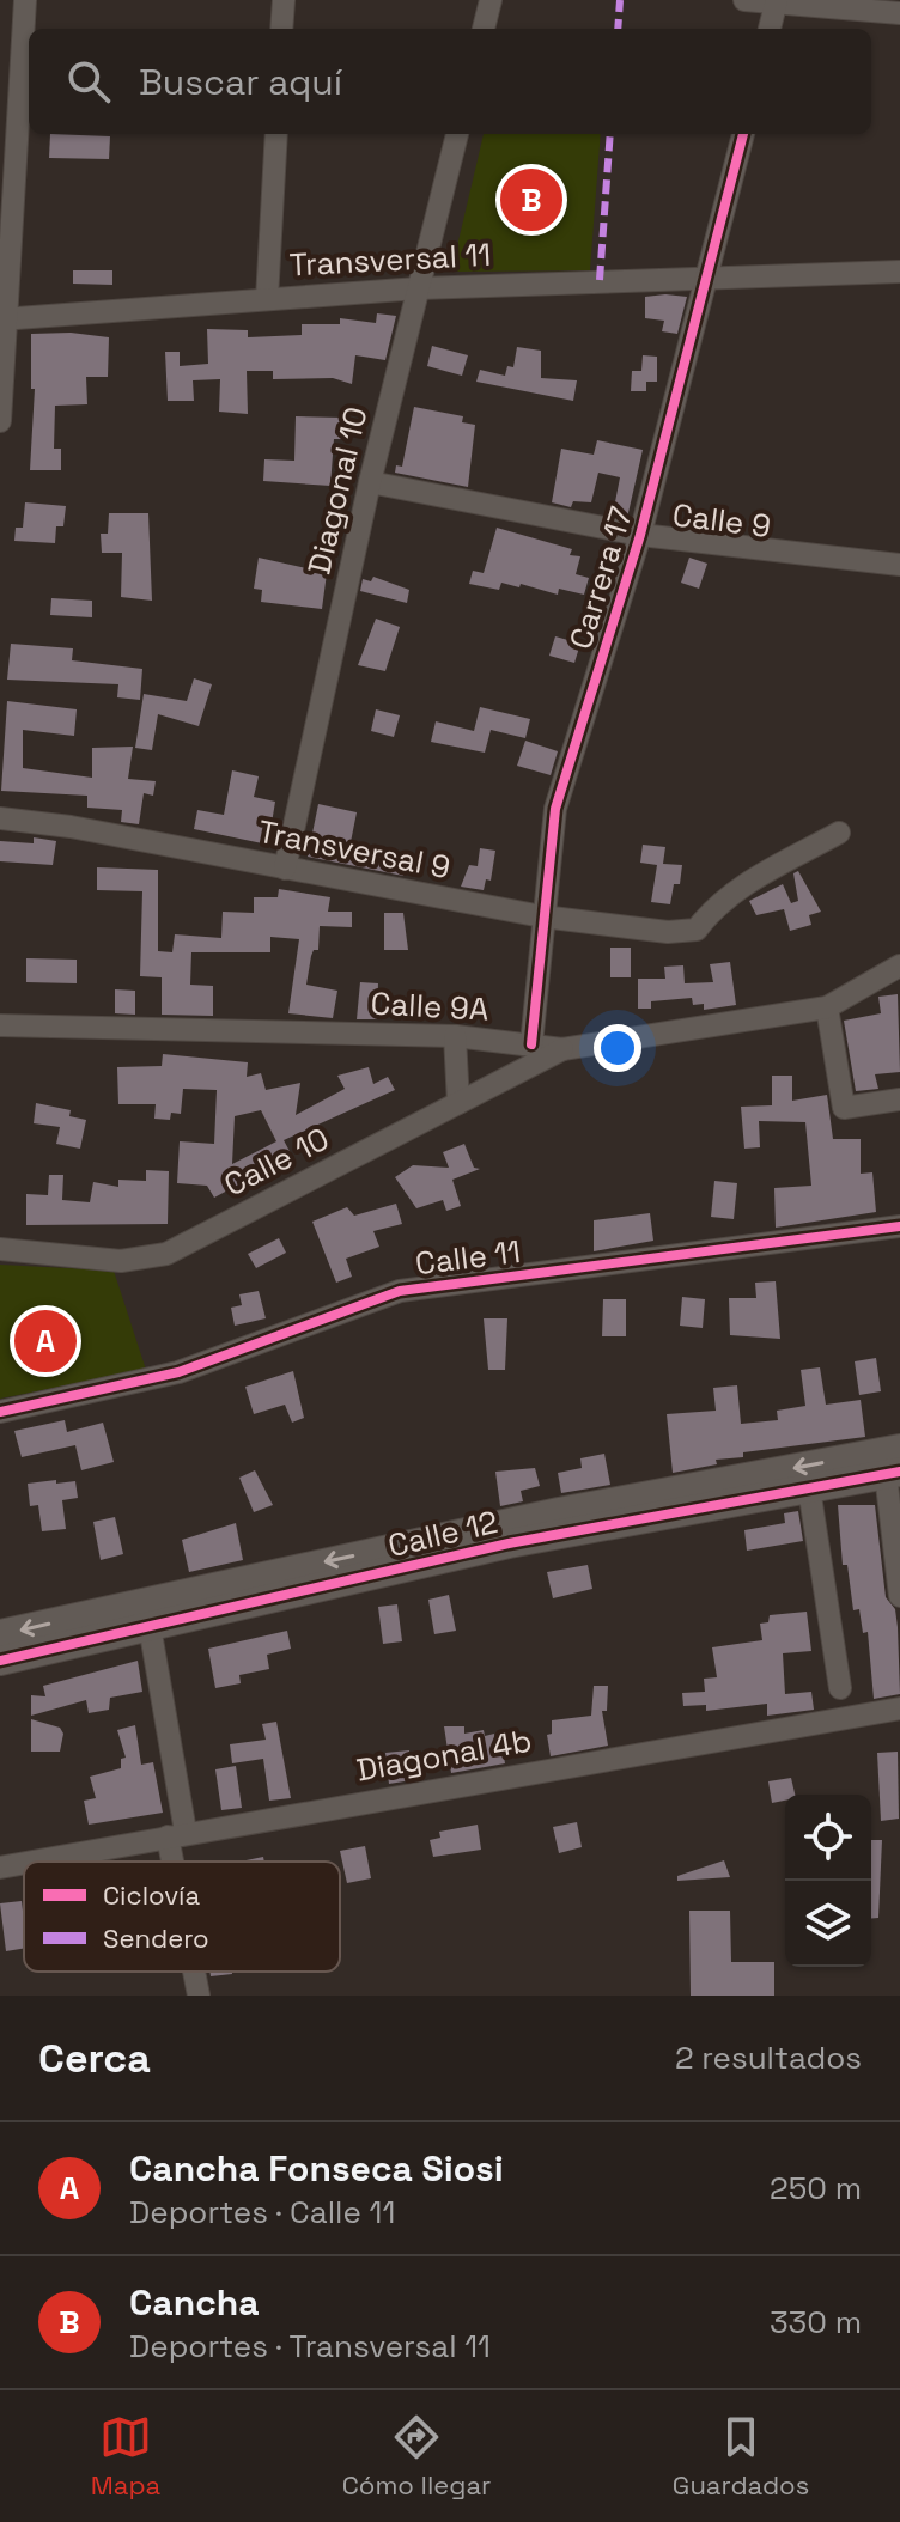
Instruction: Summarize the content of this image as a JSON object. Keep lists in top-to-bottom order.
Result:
{
  "streets": {
    "street": [
      "Transversal 11",
      "Diagonal 10",
      "Calle 9",
      "Carrera 17",
      "Transversal 9",
      "Calle 9A",
      "Calle 10",
      "Calle 11",
      "Calle 12",
      "Diagonal 4b"
    ]
  },
  "crossings": [
    ["Transversal 11", "Diagonal 10"],
    ["Transversal 11", "Carrera 17"],
    ["Diagonal 10", "Calle 9"],
    ["Diagonal 10", "Transversal 9"],
    ["Calle 9", "Carrera 17"],
    ["Carrera 17", "Transversal 9"],
    ["Carrera 17", "Calle 9A"],
    ["Calle 9A", "Calle 10"]
  ],
  "legend": ["Ciclovía", "Sendero"],
  "page": {
    "search": "Buscar aquí",
    "pins": ["B", "A"],
    "heading": ["Cerca", "2 resultados"],
    "list": [
      {
        "mark": "A",
        "name": "Cancha Fonseca Siosi",
        "note": "Deportes · Calle 11",
        "value": "250 m"
      },
      {
        "mark": "B",
        "name": "Cancha",
        "note": "Deportes · Transversal 11",
        "value": "330 m"
      }
    ],
    "nav": ["Mapa", "Cómo llegar", "Guardados"]
  }
}
